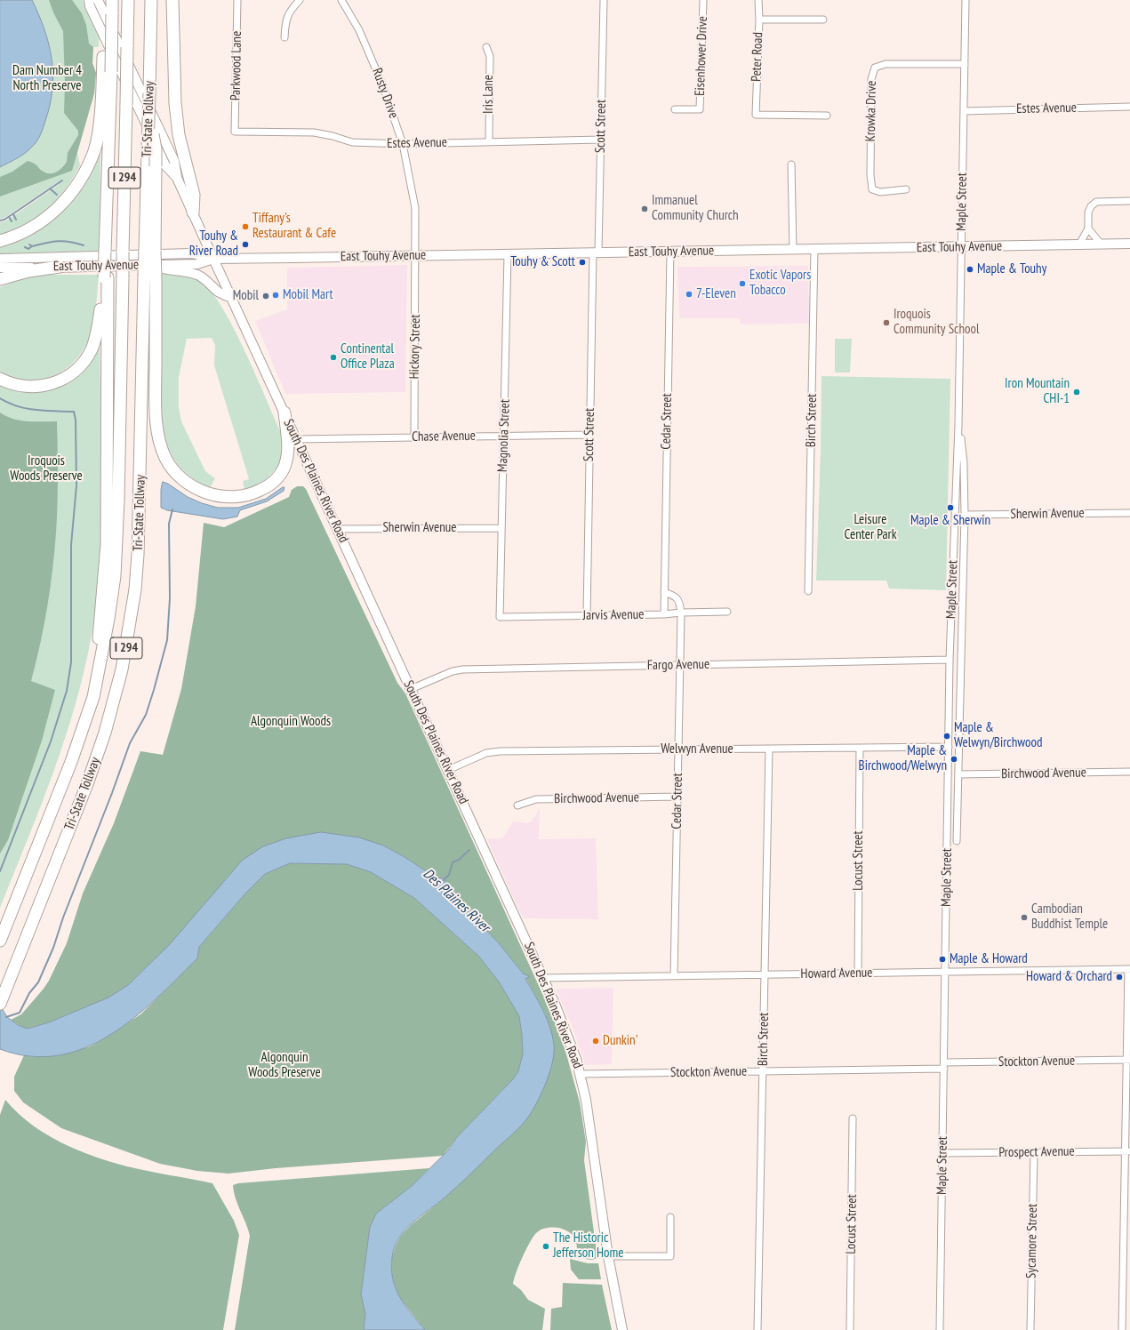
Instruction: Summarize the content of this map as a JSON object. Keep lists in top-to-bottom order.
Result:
{
  "streets": {
    "highway": ["Tri-State Tollway", "I 294"],
    "main road": ["East Touhy Avenue", "South Des Plaines River Road"],
    "street": [
      "Eisenhower Drive",
      "Peter Road",
      "Parkwood Lane",
      "Rusty Drive",
      "Iris Lane",
      "Estes Avenue",
      "Krowka Drive",
      "Scott Street",
      "Maple Street",
      "Hickory Street",
      "Birch Street",
      "Cedar Street",
      "Magnolia Street",
      "Chase Avenue",
      "Sherwin Avenue",
      "Jarvis Avenue",
      "Fargo Avenue",
      "Welwyn Avenue",
      "Birchwood Avenue",
      "Locust Street",
      "Howard Avenue",
      "Stockton Avenue",
      "Prospect Avenue",
      "Sycamore Street"
    ]
  },
  "crossings": [
    ["Parkwood Lane", "Estes Avenue"],
    ["Rusty Drive", "Estes Avenue"],
    ["Rusty Drive", "East Touhy Avenue"],
    ["Rusty Drive", "Hickory Street"],
    ["Iris Lane", "Estes Avenue"],
    ["Estes Avenue", "Scott Street"],
    ["Estes Avenue", "Maple Street"],
    ["Krowka Drive", "Maple Street"],
    ["Scott Street", "East Touhy Avenue"],
    ["Scott Street", "Chase Avenue"],
    ["Scott Street", "Jarvis Avenue"],
    ["Maple Street", "East Touhy Avenue"],
    ["Maple Street", "Sherwin Avenue"],
    ["Maple Street", "Fargo Avenue"],
    ["Maple Street", "Welwyn Avenue"],
    ["Maple Street", "Birchwood Avenue"],
    ["Maple Street", "Howard Avenue"],
    ["Maple Street", "Stockton Avenue"],
    ["Maple Street", "Prospect Avenue"],
    ["East Touhy Avenue", "Hickory Street"],
    ["East Touhy Avenue", "Birch Street"],
    ["East Touhy Avenue", "Cedar Street"],
    ["East Touhy Avenue", "Magnolia Street"],
    ["East Touhy Avenue", "South Des Plaines River Road"],
    ["Hickory Street", "Chase Avenue"],
    ["Birch Street", "Welwyn Avenue"],
    ["Birch Street", "Howard Avenue"],
    ["Birch Street", "Stockton Avenue"],
    ["Cedar Street", "Jarvis Avenue"],
    ["Cedar Street", "Fargo Avenue"],
    ["Cedar Street", "Welwyn Avenue"],
    ["Cedar Street", "Birchwood Avenue"],
    ["Cedar Street", "Howard Avenue"],
    ["Magnolia Street", "Chase Avenue"],
    ["Magnolia Street", "Sherwin Avenue"],
    ["Magnolia Street", "Jarvis Avenue"],
    ["Chase Avenue", "South Des Plaines River Road"],
    ["South Des Plaines River Road", "Sherwin Avenue"],
    ["South Des Plaines River Road", "Fargo Avenue"],
    ["South Des Plaines River Road", "Welwyn Avenue"],
    ["South Des Plaines River Road", "Howard Avenue"],
    ["South Des Plaines River Road", "Stockton Avenue"],
    ["Welwyn Avenue", "Locust Street"],
    ["Locust Street", "Howard Avenue"],
    ["Prospect Avenue", "Sycamore Street"]
  ],
  "water": ["Des Plaines River"],
  "parks": [
    "Dam Number 4 North Preserve",
    "Iroquois Woods Preserve",
    "Leisure Center Park",
    "Algonquin Woods",
    "Algonquin Woods Preserve"
  ],
  "places": [
    "Immanuel Community Church",
    "Tiffany's Restaurant & Cafe",
    "Touhy & River Road",
    "Touhy & Scott",
    "Maple & Touhy",
    "Exotic Vapors Tobacco",
    "7-Eleven",
    "Mobil Mart",
    "Mobil",
    "Iroquois Community School",
    "Continental Office Plaza",
    "Iron Mountain CHI-1",
    "Maple & Sherwin",
    "Maple & Welwyn/Birchwood",
    "Maple & Birchwood/Welwyn",
    "Cambodian Buddhist Temple",
    "Maple & Howard",
    "Howard & Orchard",
    "Dunkin'",
    "The Historic Jefferson Home"
  ]
}
